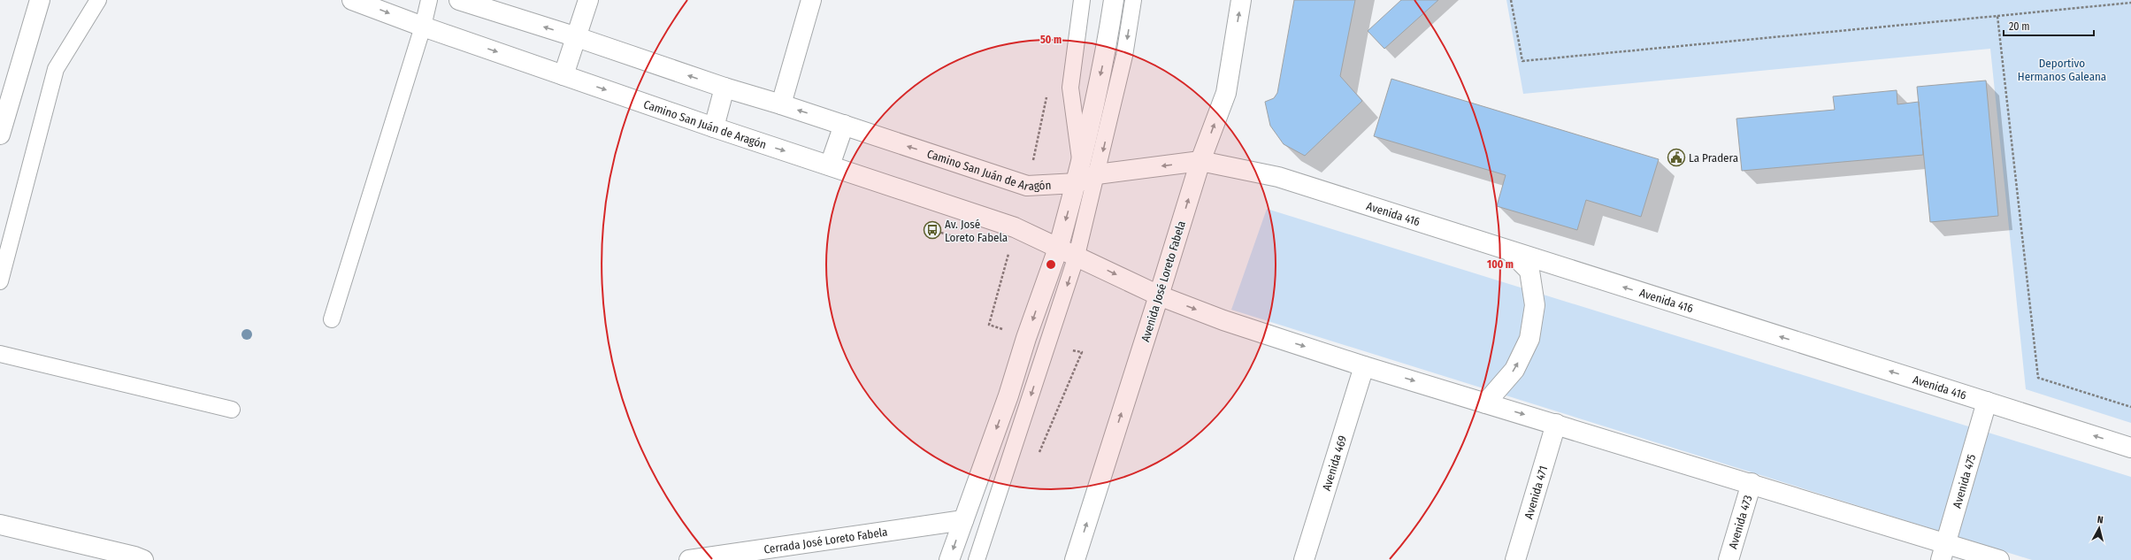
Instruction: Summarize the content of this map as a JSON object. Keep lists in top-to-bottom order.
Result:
{
  "streets": {
    "street": [
      "Camino San Juán de Aragón",
      "Avenida 416",
      "Avenida José Loreto Fabela",
      "Avenida 469",
      "Avenida 475",
      "Avenida 471",
      "Avenida 473",
      "Cerrada José Loreto Fabela"
    ]
  },
  "crossings": [
    ["Camino San Juán de Aragón", "Avenida 416"],
    ["Camino San Juán de Aragón", "Avenida José Loreto Fabela"],
    ["Avenida 416", "Avenida José Loreto Fabela"],
    ["Avenida 416", "Avenida 475"]
  ],
  "parks": ["Deportivo Hermanos Galeana"],
  "places": {
    "public building": ["La Pradera"],
    "bus stop": ["Av. José Loreto Fabela"]
  },
  "scale_bar": "20 m",
  "north": "top",
  "rings": ["50 m", "100 m"]
}
